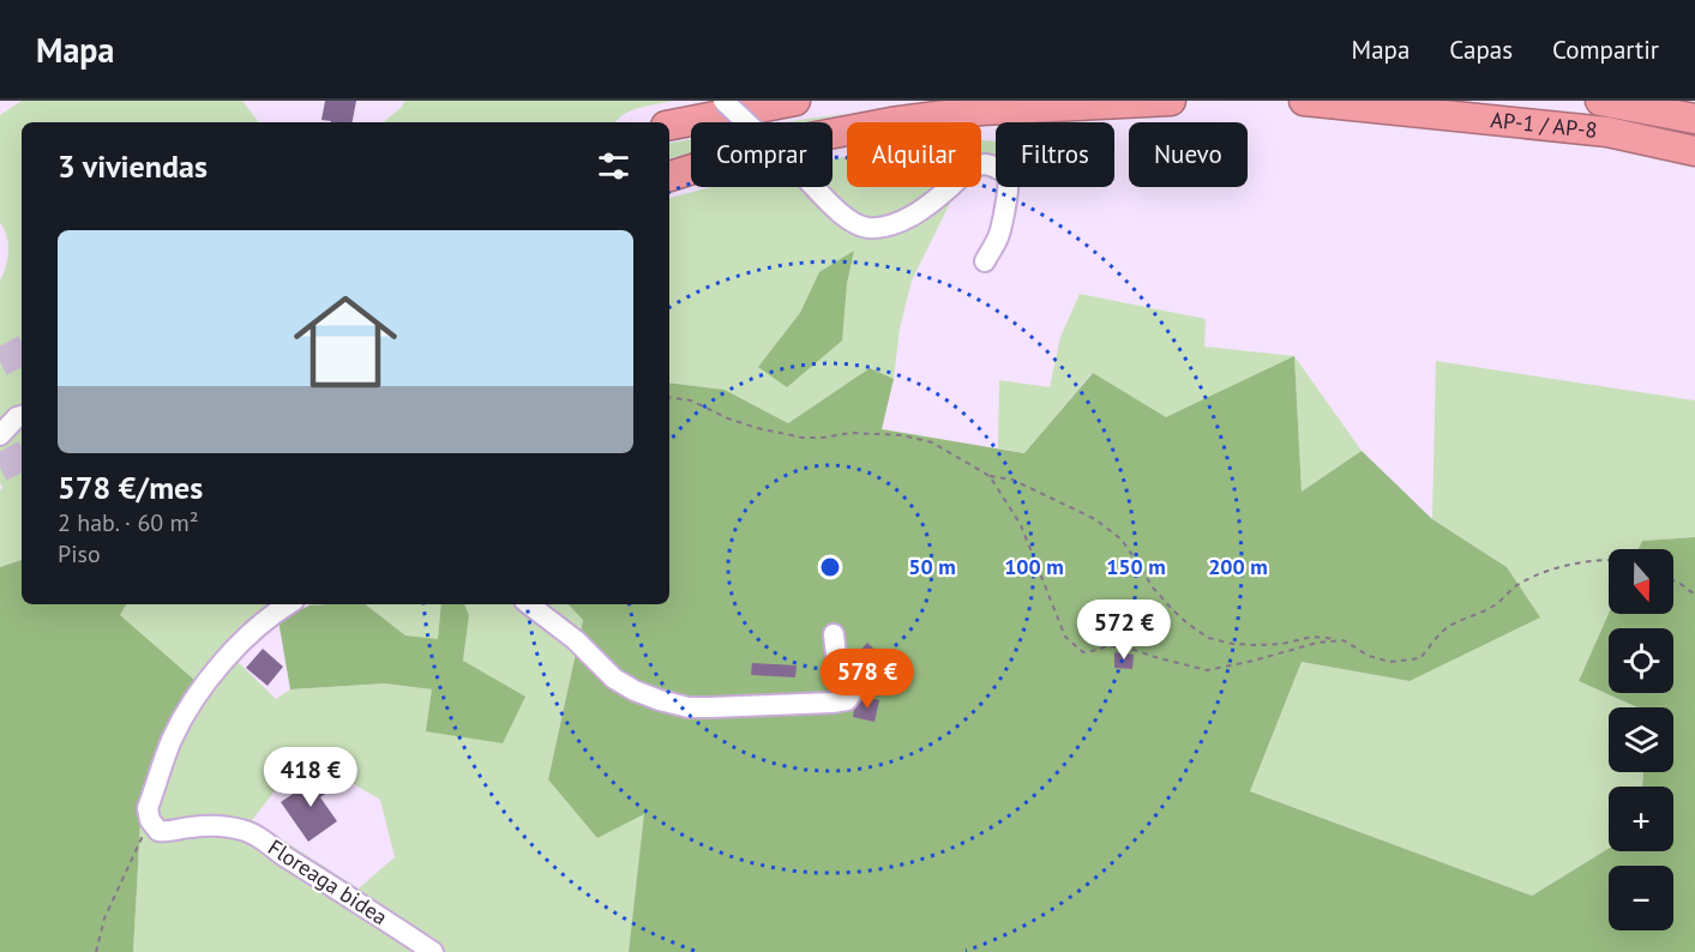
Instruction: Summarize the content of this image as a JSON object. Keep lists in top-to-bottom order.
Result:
{
  "streets": {
    "highway": ["AP-1 / AP-8"],
    "street": ["Floreaga bidea"]
  },
  "north": "bottom",
  "page": {
    "header": "Mapa",
    "nav": ["Mapa", "Capas", "Compartir"],
    "chip": [
      "Comprar",
      "Alquilar",
      "Filtros",
      "Nuevo"
    ],
    "heading": "3 viviendas",
    "list": [
      {
        "name": "578 €/mes",
        "note": "2 hab. · 60 m² · Piso"
      }
    ],
    "map_buttons": ["+", "−"],
    "price": ["572 €", "578 €", "418 €"]
  },
  "rings": [
    "50 m",
    "100 m",
    "150 m",
    "200 m"
  ]
}
